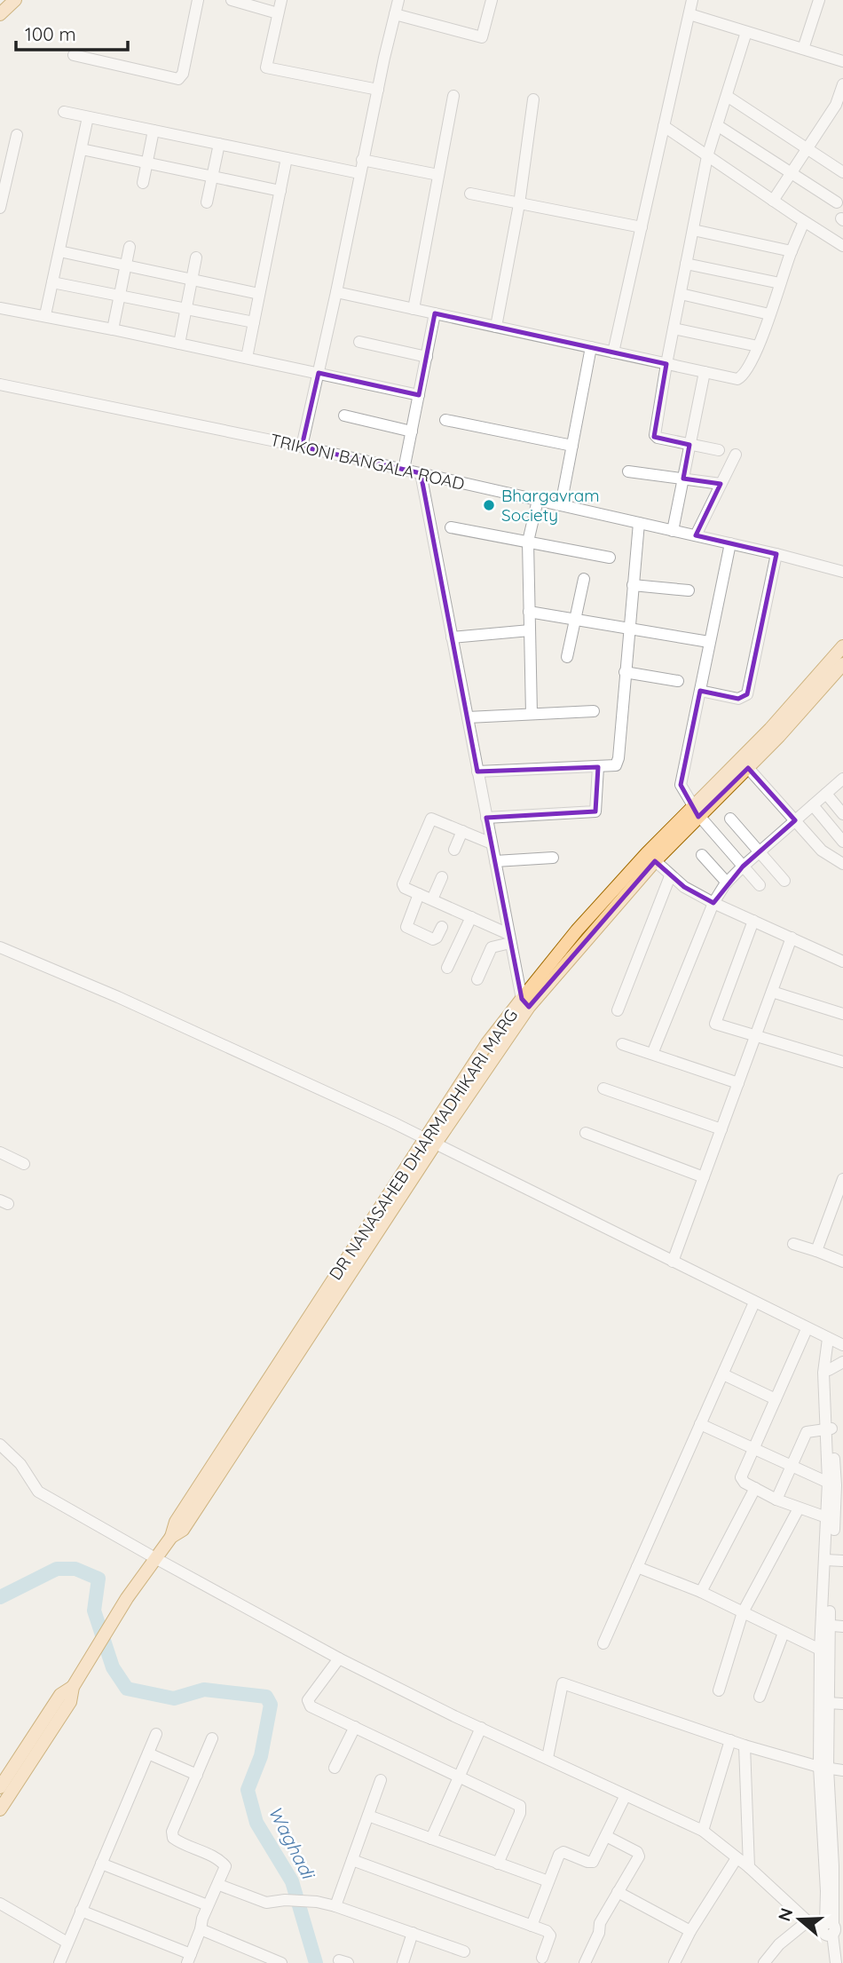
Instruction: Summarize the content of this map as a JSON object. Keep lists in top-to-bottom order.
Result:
{
  "streets": {
    "main road": ["DR NANASAHEB DHARMADHIKARI MARG"],
    "street": ["TRIKONI BANGALA ROAD"]
  },
  "water": ["Waghadi"],
  "places": ["Bhargavram Society"],
  "scale_bar": "100 m",
  "north": "left"
}
